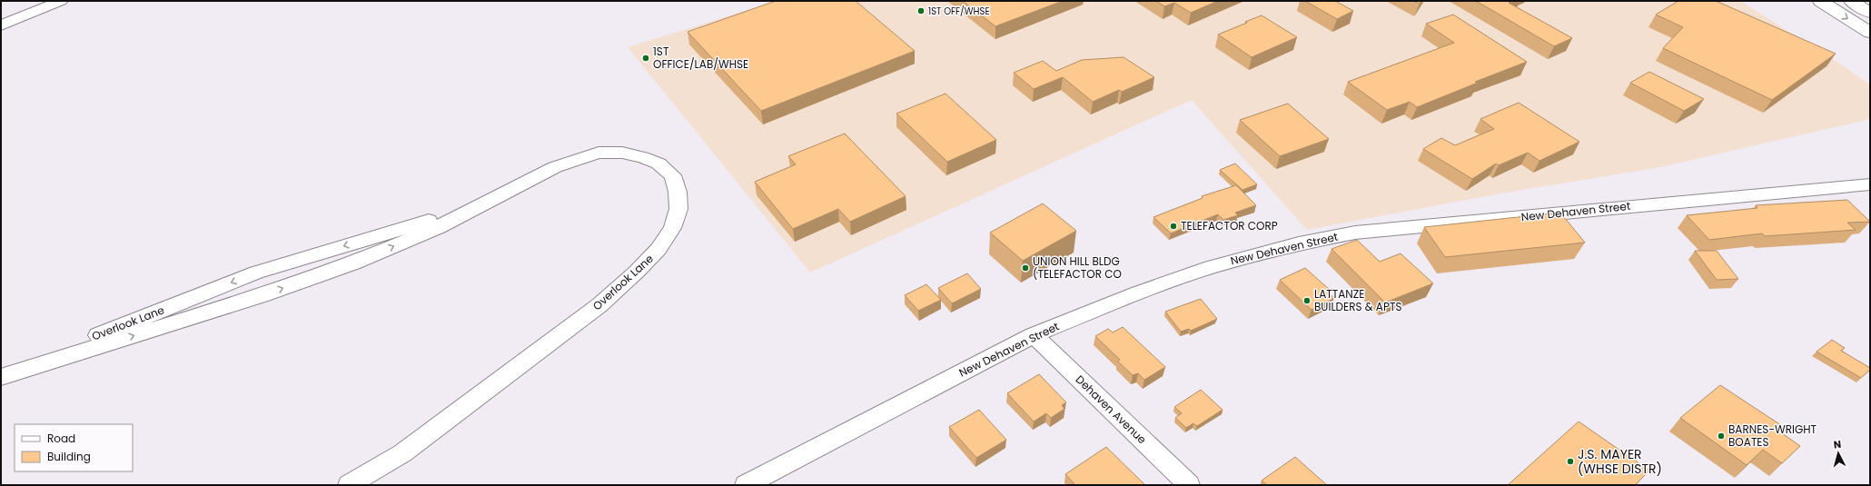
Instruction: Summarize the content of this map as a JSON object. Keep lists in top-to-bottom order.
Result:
{
  "streets": {
    "street": ["New Dehaven Street", "Overlook Lane", "Dehaven Avenue"]
  },
  "crossings": [
    ["New Dehaven Street", "Dehaven Avenue"]
  ],
  "places": [
    "1ST OFF/WHSE",
    "1ST OFFICE/LAB/WHSE",
    "TELEFACTOR CORP",
    "UNION HILL BLDG (TELEFACTOR CO",
    "LATTANZE BUILDERS & APTS",
    "BARNES-WRIGHT BOATES",
    "J.S. MAYER (WHSE DISTR)"
  ],
  "legend": ["Road", "Building"],
  "north": "top"
}
